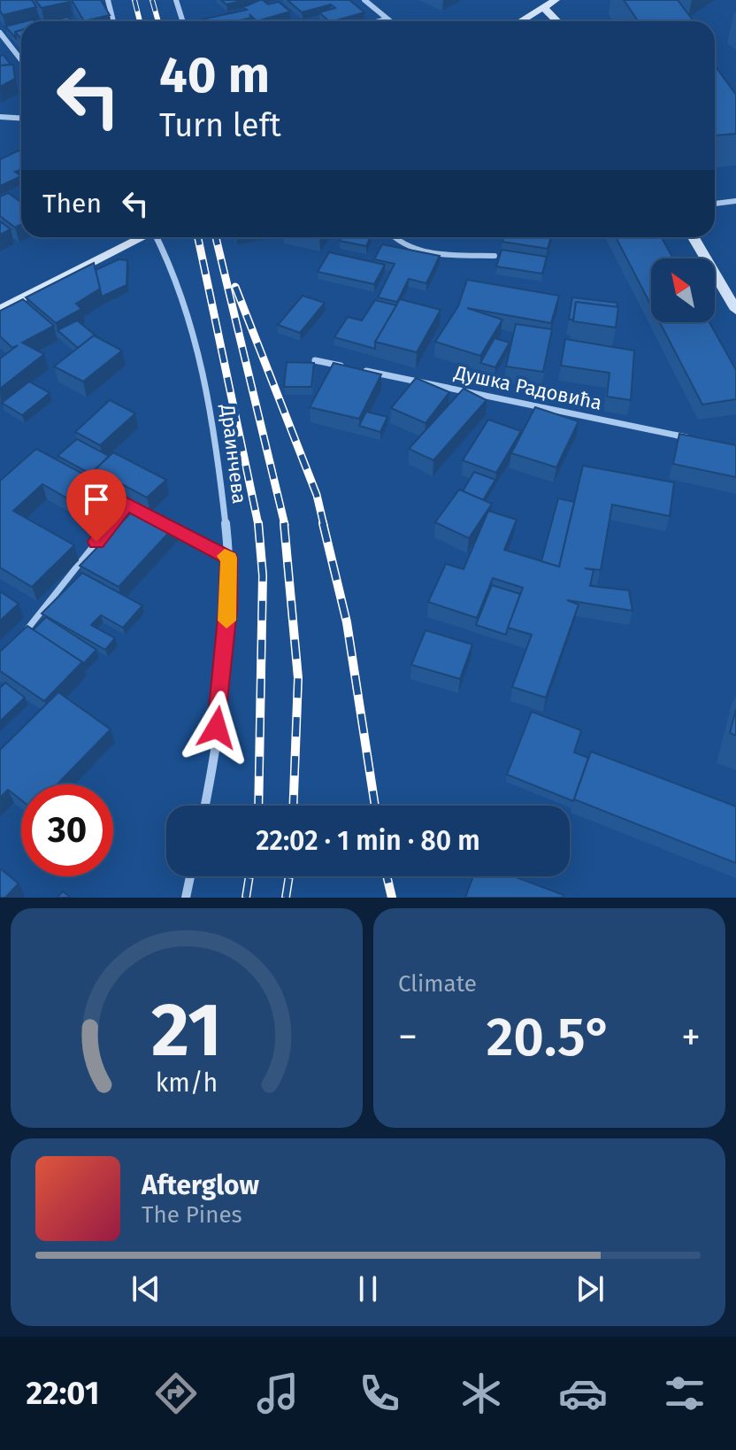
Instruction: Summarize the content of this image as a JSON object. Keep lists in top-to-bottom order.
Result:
{
  "streets": {
    "street": ["Душка Радовића", "Драинчева"]
  },
  "north": "top left",
  "page": {
    "turn": ["40 m", "Turn left"],
    "then": "Then",
    "limit": "30",
    "trip": "22:02 · 1 min · 80 m",
    "tile": "Climate",
    "heat": ["−", "20.5°", "+"],
    "song": ["Afterglow", "The Pines"],
    "tabs": "22:01",
    "gauge": ["21", "km/h"]
  }
}
